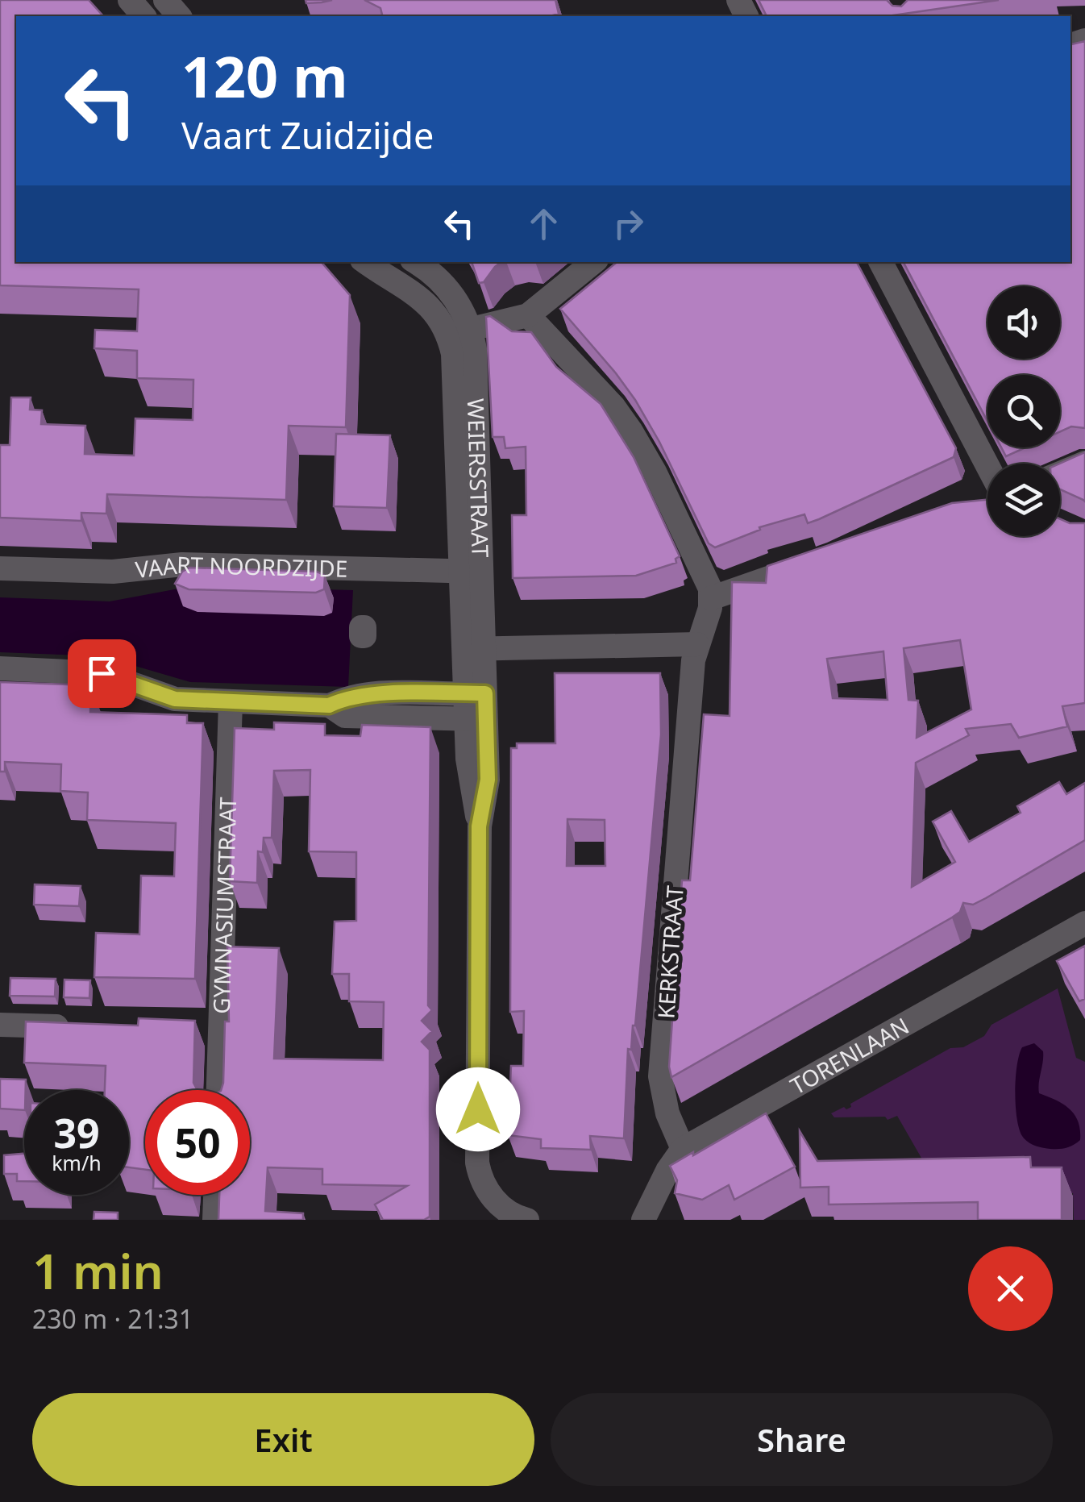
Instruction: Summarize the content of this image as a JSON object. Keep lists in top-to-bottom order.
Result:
{
  "streets": {
    "street": [
      "WEIERSSTRAAT",
      "VAART NOORDZIJDE",
      "GYMNASIUMSTRAAT",
      "KERKSTRAAT",
      "TORENLAAN"
    ]
  },
  "crossings": [
    ["WEIERSSTRAAT", "VAART NOORDZIJDE"],
    ["KERKSTRAAT", "TORENLAAN"]
  ],
  "page": {
    "turn": ["120 m", "Vaart Zuidzijde"],
    "speed": "39 km/h",
    "limit": "50",
    "heading": ["1 min", "230 m · 21:31"],
    "buttons": ["Exit", "Share"]
  }
}
